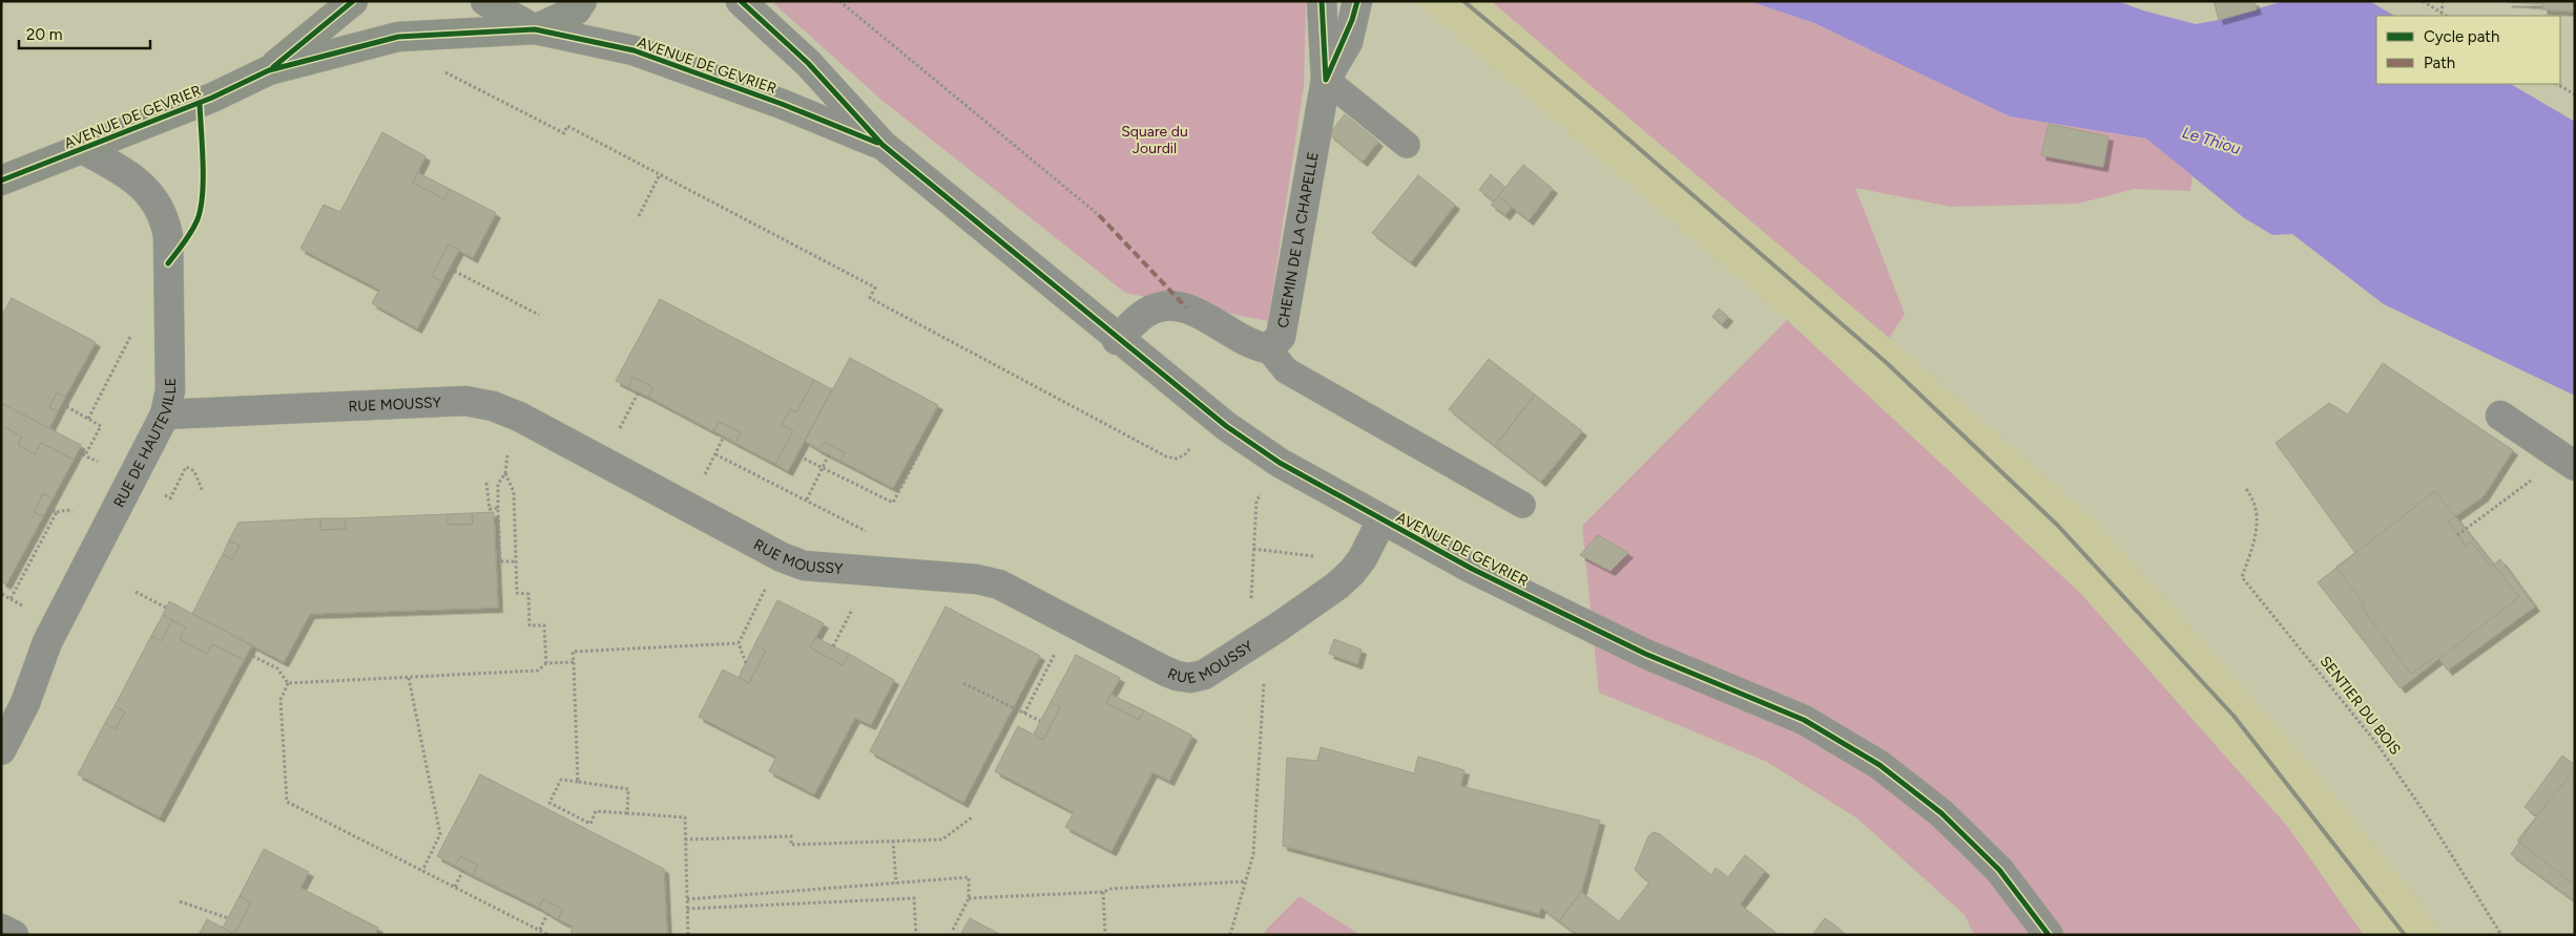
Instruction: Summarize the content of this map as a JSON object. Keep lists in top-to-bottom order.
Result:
{
  "streets": {
    "street": [
      "AVENUE DE GEVRIER",
      "CHEMIN DE LA CHAPELLE",
      "RUE MOUSSY",
      "RUE DE HAUTEVILLE"
    ],
    "path": ["SENTIER DU BOIS"]
  },
  "crossings": [
    ["AVENUE DE GEVRIER", "RUE MOUSSY"],
    ["AVENUE DE GEVRIER", "RUE DE HAUTEVILLE"],
    ["RUE MOUSSY", "RUE DE HAUTEVILLE"]
  ],
  "water": ["Le Thiou"],
  "parks": ["Square du Jourdil"],
  "legend": ["Cycle path", "Path"],
  "scale_bar": "20 m"
}
